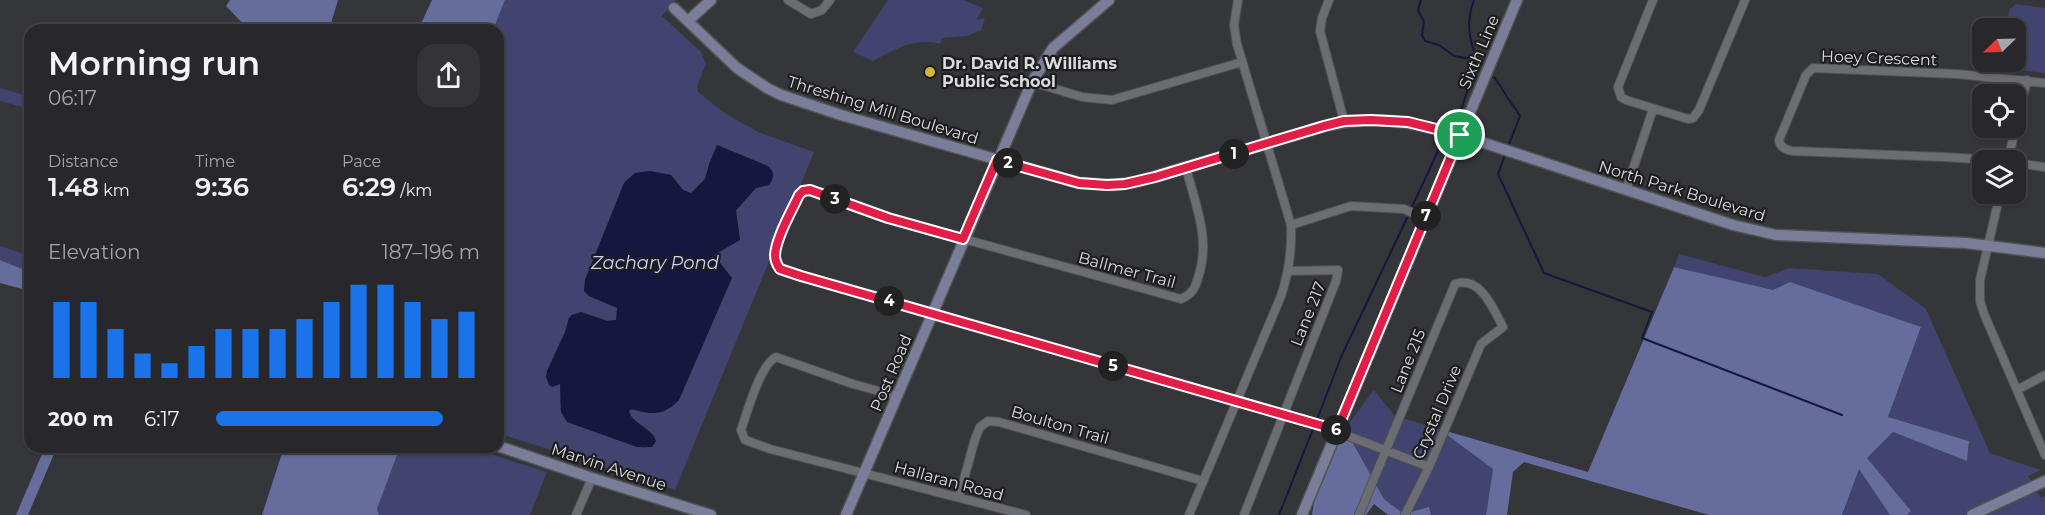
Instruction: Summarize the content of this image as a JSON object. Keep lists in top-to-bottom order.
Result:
{
  "streets": {
    "street": [
      "Sixth Line",
      "Hoey Crescent",
      "Threshing Mill Boulevard",
      "North Park Boulevard",
      "Ballmer Trail",
      "Lane 217",
      "Lane 215",
      "Post Road",
      "Crystal Drive",
      "Boulton Trail",
      "Marvin Avenue",
      "Hallaran Road"
    ]
  },
  "crossings": [
    ["Sixth Line", "Threshing Mill Boulevard"],
    ["Sixth Line", "North Park Boulevard"],
    ["Threshing Mill Boulevard", "North Park Boulevard"],
    ["Threshing Mill Boulevard", "Ballmer Trail"],
    ["Threshing Mill Boulevard", "Post Road"],
    ["Ballmer Trail", "Post Road"],
    ["Lane 215", "Crystal Drive"],
    ["Post Road", "Hallaran Road"],
    ["Boulton Trail", "Hallaran Road"]
  ],
  "water": ["Zachary Pond"],
  "places": ["Dr. David R. Williams Public School"],
  "north": "bottom left",
  "page": {
    "heading": ["Morning run", "06:17"],
    "stats": [
      ["Distance", "1.48 km"],
      ["Time", "9:36"],
      ["Pace", "6:29 /km"]
    ],
    "pins": [
      "1",
      "2",
      "3",
      "7",
      "4",
      "5",
      "6"
    ],
    "chart": ["Elevation", "187–196 m"],
    "list": [
      {
        "name": "200 m",
        "note": "6:17"
      }
    ]
  }
}
